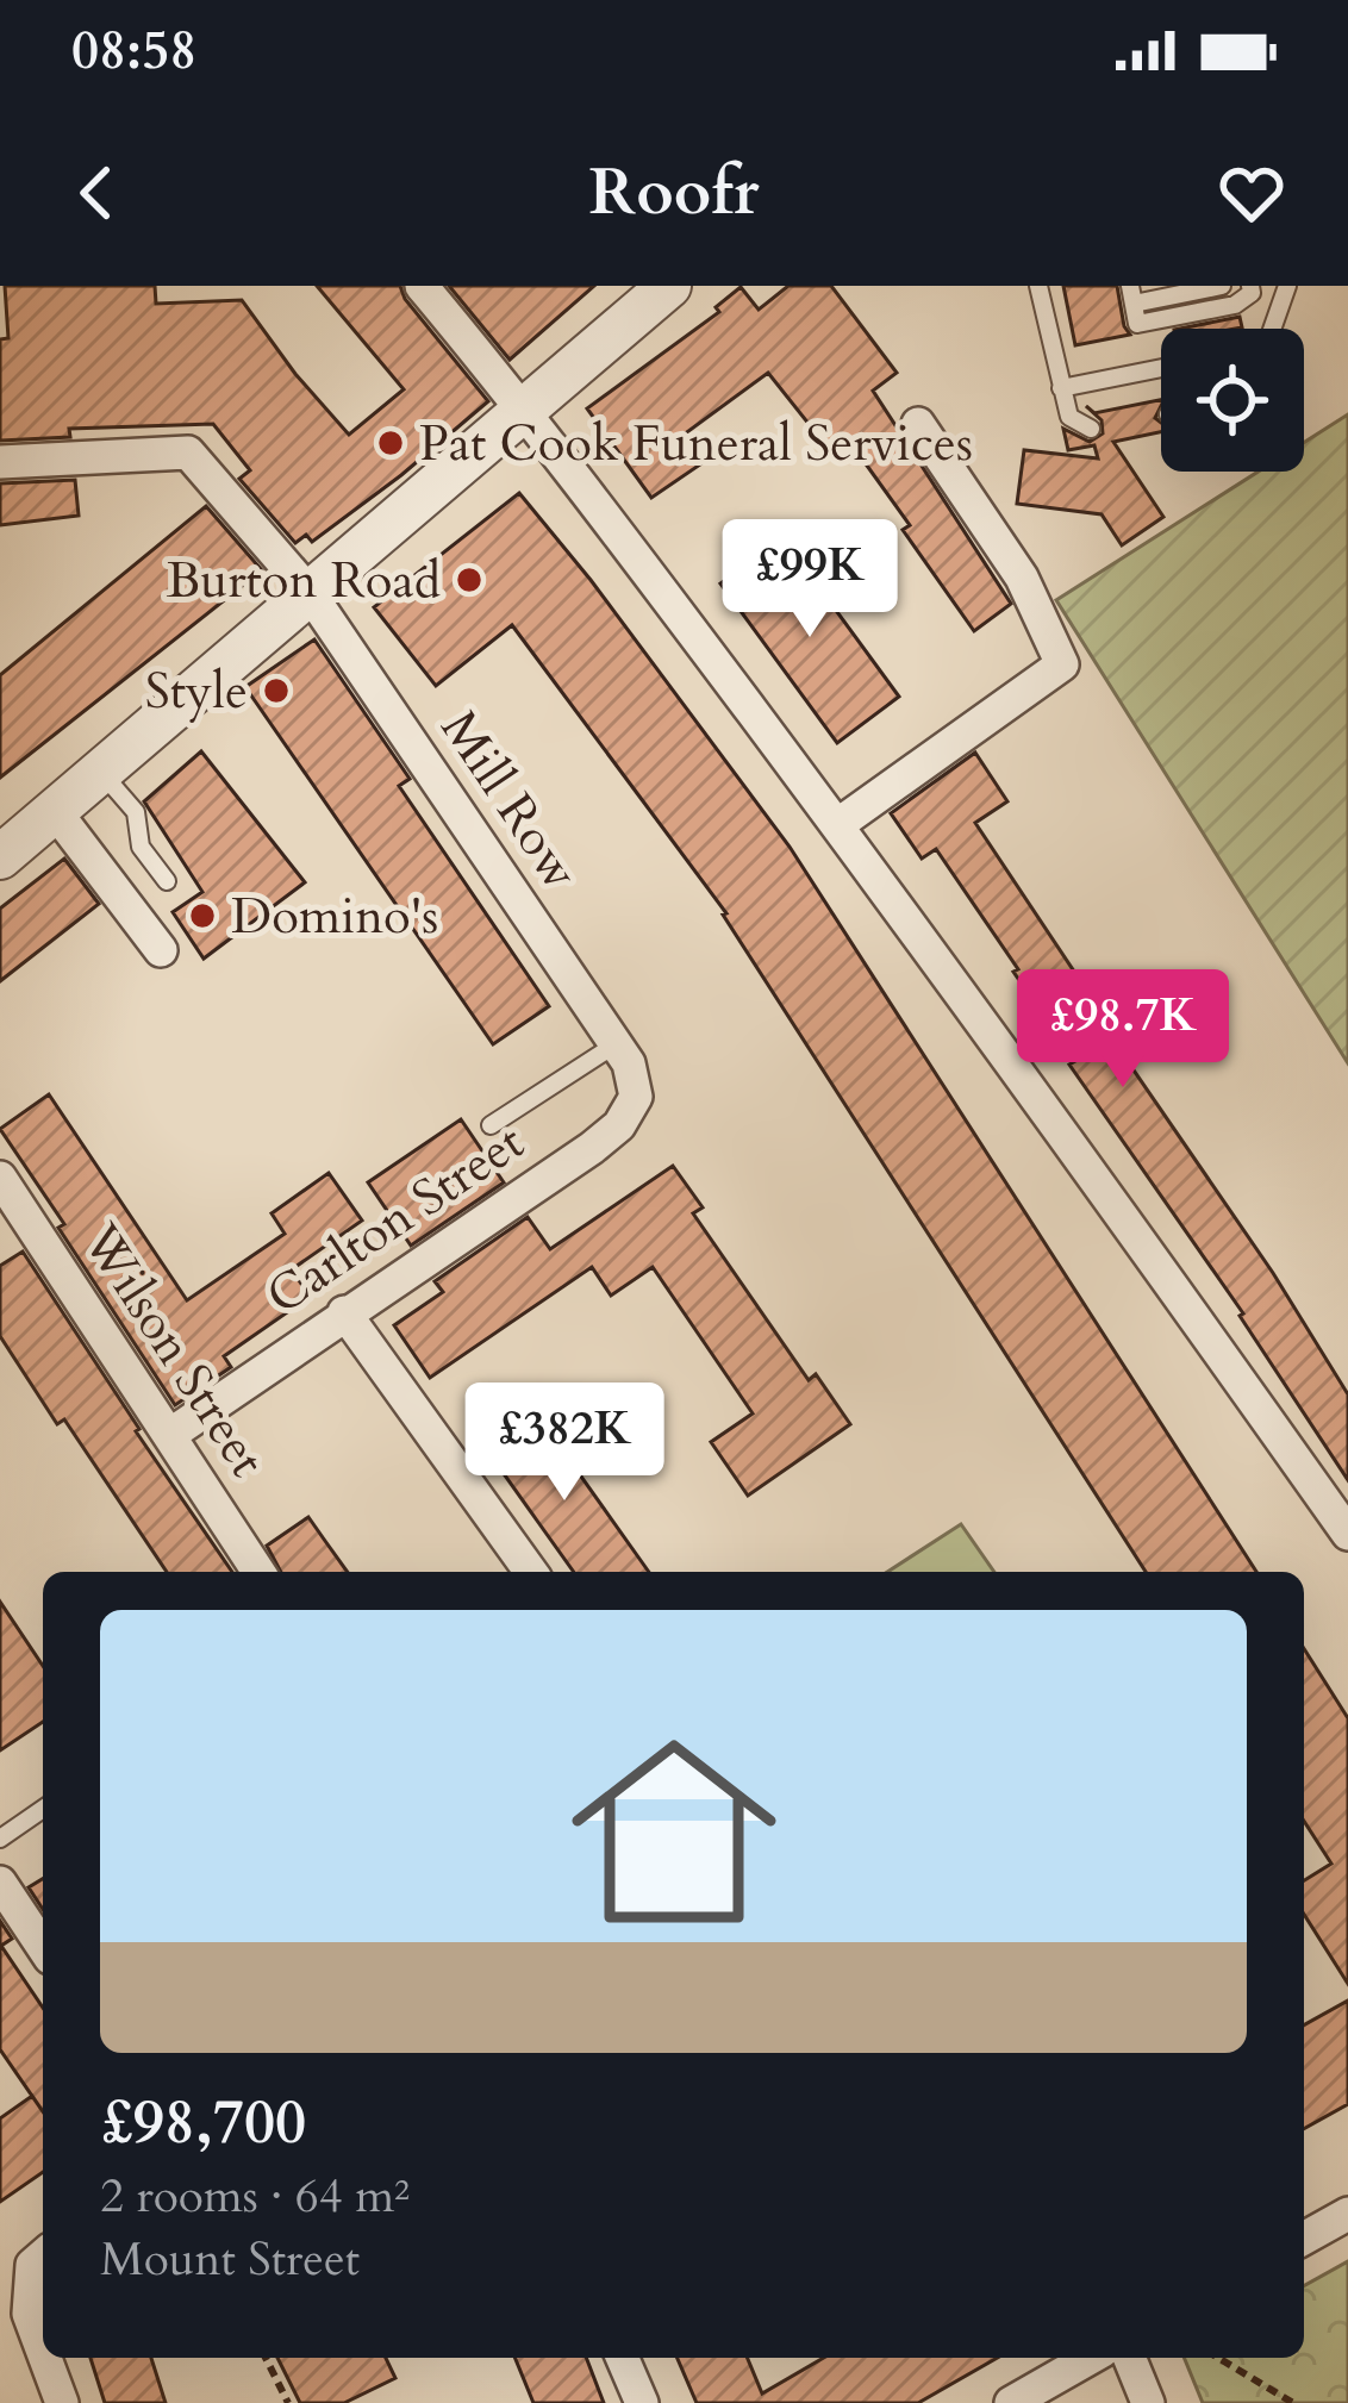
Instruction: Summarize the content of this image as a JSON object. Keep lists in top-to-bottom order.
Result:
{
  "streets": {
    "street": ["Mill Row", "Carlton Street", "Wilson Street"]
  },
  "crossings": [
    ["Mill Row", "Carlton Street"],
    ["Carlton Street", "Wilson Street"]
  ],
  "places": [
    "Pat Cook Funeral Services",
    "Burton Road",
    "Style",
    "Domino's"
  ],
  "page": {
    "status": "08:58",
    "header": "Roofr",
    "price": ["£99K", "£98.7K", "£382K"],
    "list": [
      {
        "name": "£98,700",
        "note": "2 rooms · 64 m² · Mount Street"
      }
    ]
  }
}
